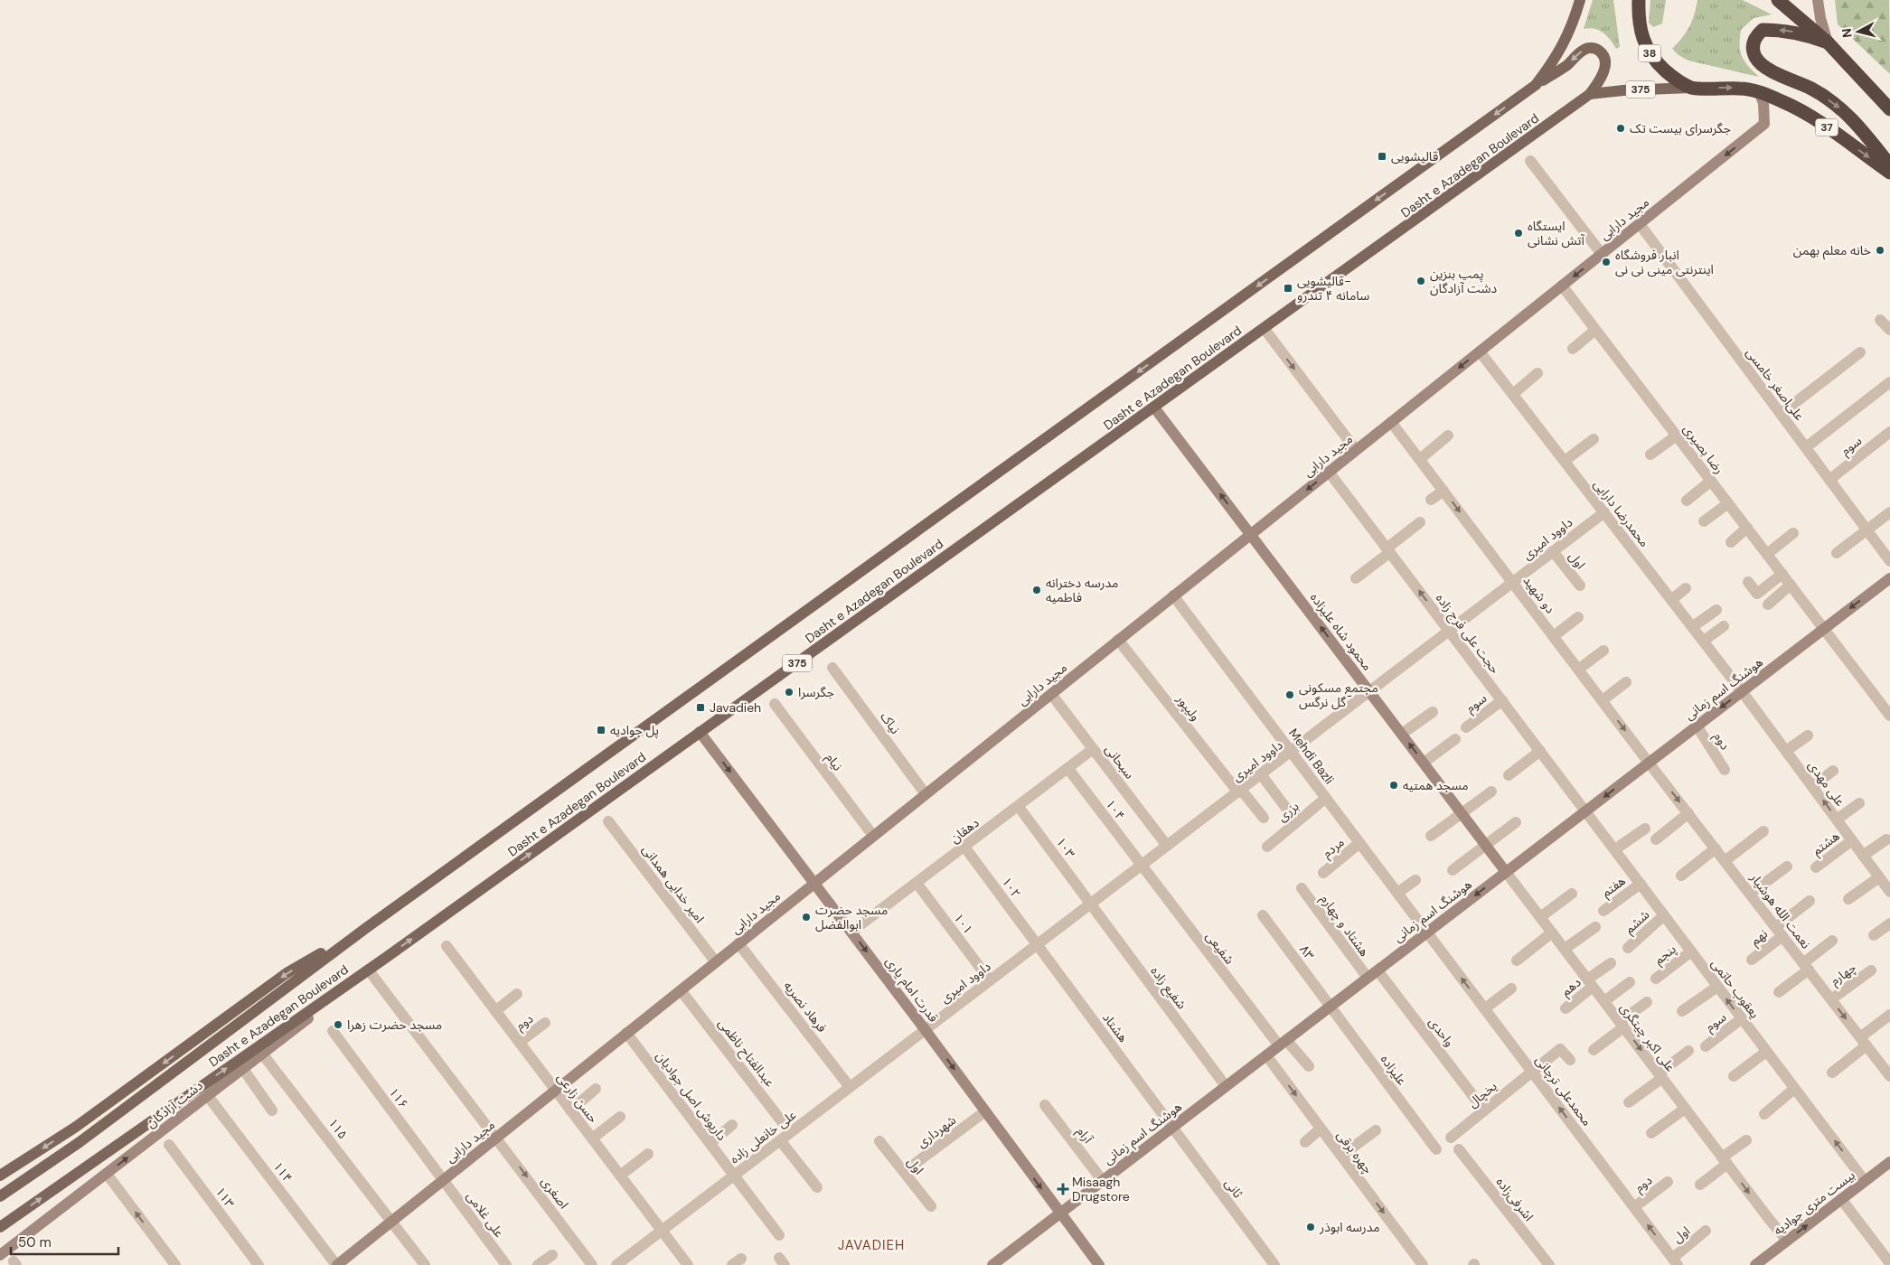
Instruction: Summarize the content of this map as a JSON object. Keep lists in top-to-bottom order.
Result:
{
  "streets": {
    "highway": ["38", "37"],
    "main road": ["375", "Dasht e Azadegan Boulevard"],
    "street": [
      "مجید دارابی",
      "علی‌اصغر خامسی",
      "سوم",
      "رضا بصیری",
      "محمدرضا دارایی",
      "داوود امیری",
      "اول",
      "دو شهید",
      "محمود شاه علیزاده",
      "حجت علی فرج زاده",
      "هوشنگ اسم زمانی",
      "ولیپور",
      "نیاک",
      "دوم",
      "Mehdi Bazli",
      "نیام",
      "سبحانی",
      "علی مهدی",
      "۱۰۴",
      "بزری",
      "دهقان",
      "هشتم",
      "۱۰۳",
      "مردم",
      "امیر خدایی همدانی",
      "هفتم",
      "۱۰۲",
      "نعمت الله هوشیار",
      "ششم",
      "۱۰۱",
      "هشتاد و چهارم",
      "نهم",
      "شفیعی",
      "۸۳",
      "پنجم",
      "چهارم",
      "دهم",
      "شفیع زاده",
      "یعقوب حاتمی",
      "قدرت امام یاری",
      "فرهاد نصریه",
      "هشتاد",
      "واحدی",
      "علی اکبر چیتگری",
      "عبدالفتاح ناظمی",
      "علیزاده",
      "محمدعلی ترچانی",
      "یخچال",
      "داریوش اصل جوادیان",
      "۱۱۶",
      "حسن زارعی",
      "دشت آزادگان",
      "۱۱۵",
      "شهرداری",
      "آرام",
      "علی خانعلی زاده",
      "چهره برقی",
      "۱۱۴",
      "ثانی",
      "اصغری",
      "۱۱۳",
      "اشرفی‌زاده",
      "بیست متری جوادیه",
      "علی غلامی"
    ]
  },
  "crossings": [
    ["38", "37"],
    ["38", "Dasht e Azadegan Boulevard"],
    ["38", "مجید دارابی"],
    ["37", "مجید دارابی"],
    ["Dasht e Azadegan Boulevard", "محمود شاه علیزاده"],
    ["Dasht e Azadegan Boulevard", "قدرت امام یاری"],
    ["Dasht e Azadegan Boulevard", "دشت آزادگان"],
    ["مجید دارابی", "علی‌اصغر خامسی"],
    ["مجید دارابی", "رضا بصیری"],
    ["مجید دارابی", "محمدرضا دارایی"],
    ["مجید دارابی", "دو شهید"],
    ["مجید دارابی", "محمود شاه علیزاده"],
    ["مجید دارابی", "حجت علی فرج زاده"],
    ["مجید دارابی", "ولیپور"],
    ["مجید دارابی", "نیاک"],
    ["مجید دارابی", "Mehdi Bazli"],
    ["مجید دارابی", "نیام"],
    ["مجید دارابی", "سبحانی"],
    ["مجید دارابی", "امیر خدایی همدانی"],
    ["مجید دارابی", "قدرت امام یاری"],
    ["مجید دارابی", "فرهاد نصریه"],
    ["مجید دارابی", "عبدالفتاح ناظمی"],
    ["مجید دارابی", "داریوش اصل جوادیان"],
    ["مجید دارابی", "۱۱۶"],
    ["مجید دارابی", "حسن زارعی"],
    ["مجید دارابی", "۱۱۵"],
    ["مجید دارابی", "۱۱۴"],
    ["مجید دارابی", "اصغری"],
    ["مجید دارابی", "علی غلامی"],
    ["علی‌اصغر خامسی", "سوم"],
    ["سوم", "حجت علی فرج زاده"],
    ["سوم", "یعقوب حاتمی"],
    ["رضا بصیری", "هوشنگ اسم زمانی"],
    ["محمدرضا دارایی", "داوود امیری"],
    ["محمدرضا دارایی", "هوشنگ اسم زمانی"],
    ["محمدرضا دارایی", "علی مهدی"],
    ["داوود امیری", "اول"],
    ["داوود امیری", "دو شهید"],
    ["داوود امیری", "محمود شاه علیزاده"],
    ["داوود امیری", "حجت علی فرج زاده"],
    ["داوود امیری", "ولیپور"],
    ["داوود امیری", "Mehdi Bazli"],
    ["داوود امیری", "سبحانی"],
    ["داوود امیری", "۱۰۴"],
    ["داوود امیری", "۱۰۳"],
    ["داوود امیری", "۱۰۲"],
    ["داوود امیری", "۱۰۱"],
    ["داوود امیری", "شفیعی"],
    ["داوود امیری", "شفیع زاده"],
    ["داوود امیری", "قدرت امام یاری"],
    ["داوود امیری", "هشتاد"],
    ["داوود امیری", "علی خانعلی زاده"],
    ["اول", "محمدعلی ترچانی"],
    ["اول", "شهرداری"],
    ["دو شهید", "هوشنگ اسم زمانی"],
    ["دو شهید", "نعمت الله هوشیار"],
    ["محمود شاه علیزاده", "هوشنگ اسم زمانی"],
    ["محمود شاه علیزاده", "علی اکبر چیتگری"],
    ["حجت علی فرج زاده", "هوشنگ اسم زمانی"],
    ["حجت علی فرج زاده", "یعقوب حاتمی"],
    ["هوشنگ اسم زمانی", "دوم"],
    ["هوشنگ اسم زمانی", "Mehdi Bazli"],
    ["هوشنگ اسم زمانی", "علی مهدی"],
    ["هوشنگ اسم زمانی", "نعمت الله هوشیار"],
    ["هوشنگ اسم زمانی", "هشتاد و چهارم"],
    ["هوشنگ اسم زمانی", "شفیعی"],
    ["هوشنگ اسم زمانی", "۸۳"],
    ["هوشنگ اسم زمانی", "شفیع زاده"],
    ["هوشنگ اسم زمانی", "یعقوب حاتمی"],
    ["هوشنگ اسم زمانی", "قدرت امام یاری"],
    ["هوشنگ اسم زمانی", "هشتاد"],
    ["هوشنگ اسم زمانی", "واحدی"],
    ["هوشنگ اسم زمانی", "علی اکبر چیتگری"],
    ["هوشنگ اسم زمانی", "علیزاده"],
    ["هوشنگ اسم زمانی", "محمدعلی ترچانی"],
    ["هوشنگ اسم زمانی", "آرام"],
    ["هوشنگ اسم زمانی", "چهره برقی"],
    ["هوشنگ اسم زمانی", "ثانی"],
    ["دوم", "محمدعلی ترچانی"],
    ["دوم", "حسن زارعی"],
    ["Mehdi Bazli", "بزری"],
    ["Mehdi Bazli", "مردم"],
    ["Mehdi Bazli", "محمدعلی ترچانی"],
    ["سبحانی", "دهقان"],
    ["علی مهدی", "هشتم"],
    ["۱۰۴", "دهقان"],
    ["۱۰۴", "شفیعی"],
    ["دهقان", "۱۰۳"],
    ["دهقان", "۱۰۲"],
    ["دهقان", "۱۰۱"],
    ["دهقان", "قدرت امام یاری"],
    ["۱۰۳", "شفیع زاده"],
    ["هفتم", "یعقوب حاتمی"],
    ["۱۰۲", "هشتاد"],
    ["نعمت الله هوشیار", "نهم"],
    ["نعمت الله هوشیار", "چهارم"],
    ["ششم", "یعقوب حاتمی"],
    ["۸۳", "علیزاده"],
    ["پنجم", "یعقوب حاتمی"],
    ["دهم", "علی اکبر چیتگری"],
    ["یعقوب حاتمی", "بیست متری جوادیه"],
    ["قدرت امام یاری", "شهرداری"],
    ["قدرت امام یاری", "علی خانعلی زاده"],
    ["فرهاد نصریه", "علی خانعلی زاده"],
    ["هشتاد", "ثانی"],
    ["واحدی", "یخچال"],
    ["علی اکبر چیتگری", "بیست متری جوادیه"],
    ["عبدالفتاح ناظمی", "علی خانعلی زاده"],
    ["محمدعلی ترچانی", "یخچال"],
    ["داریوش اصل جوادیان", "علی خانعلی زاده"],
    ["۱۱۶", "علی غلامی"],
    ["حسن زارعی", "علی خانعلی زاده"],
    ["دشت آزادگان", "۱۱۵"],
    ["دشت آزادگان", "۱۱۴"],
    ["دشت آزادگان", "اصغری"]
  ],
  "one_way": [
    "دو شهید",
    "محمود شاه علیزاده",
    "قدرت امام یاری",
    "علی اکبر چیتگری",
    "محمدعلی ترچانی",
    "چهره برقی",
    "اصغری",
    "بیست متری جوادیه"
  ],
  "districts": ["JAVADIEH"],
  "places": {
    "other": [
      "جگرسرای بیست تک",
      "ایستگاه آتش نشانی",
      "خانه معلم بهمن",
      "انبار فروشگاه اینترنتی مینی نی نی",
      "پمپ بنزین دشت آزادگان",
      "مدرسه دخترانه فاطمیه",
      "جگرسرا",
      "مجتمع مسکونی گل نرگس",
      "مسجد همتیه",
      "مسجد حضرت ابوالفضل",
      "مسجد حضرت زهرا",
      "مدرسه ابوذر"
    ],
    "transit": [
      "قالیشویی",
      "قالیشویی- سامانه ۴ تندرو",
      "Javadieh",
      "پل جوادیه"
    ],
    "health": ["Misaagh Drugstore"]
  },
  "scale_bar": "50 m",
  "north": "left"
}
